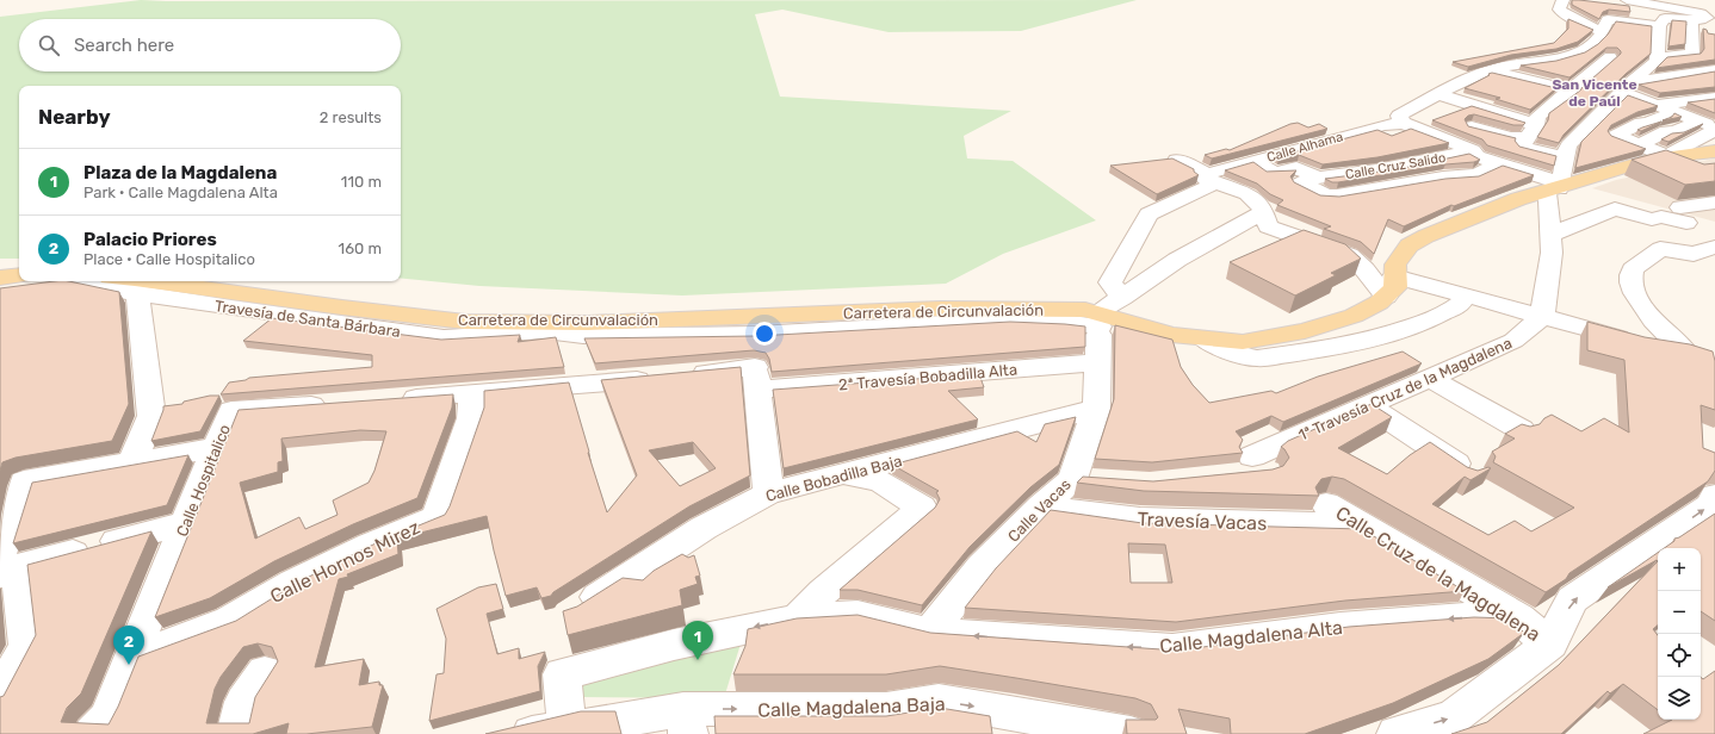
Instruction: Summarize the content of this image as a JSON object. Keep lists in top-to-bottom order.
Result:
{
  "streets": {
    "main road": ["Carretera de Circunvalación"],
    "street": [
      "Calle Alhama",
      "Calle Cruz Salido",
      "Travesía de Santa Bárbara",
      "2ª Travesía Bobadilla Alta",
      "1ª Travesía Cruz de la Magdalena",
      "Calle Bobadilla Baja",
      "Calle Hospitalico",
      "Calle Vacas",
      "Travesía Vacas",
      "Calle Hornos Mirez",
      "Calle Cruz de la Magdalena",
      "Calle Magdalena Alta",
      "Calle Magdalena Baja"
    ]
  },
  "crossings": [
    ["Carretera de Circunvalación", "Travesía de Santa Bárbara"],
    ["Carretera de Circunvalación", "2ª Travesía Bobadilla Alta"],
    ["Carretera de Circunvalación", "Calle Vacas"],
    ["Travesía de Santa Bárbara", "2ª Travesía Bobadilla Alta"],
    ["Travesía de Santa Bárbara", "Calle Vacas"],
    ["2ª Travesía Bobadilla Alta", "Calle Vacas"],
    ["Calle Bobadilla Baja", "Calle Vacas"],
    ["Calle Hospitalico", "Calle Hornos Mirez"],
    ["Calle Vacas", "Travesía Vacas"],
    ["Calle Vacas", "Calle Magdalena Alta"],
    ["Travesía Vacas", "Calle Cruz de la Magdalena"],
    ["Calle Cruz de la Magdalena", "Calle Magdalena Alta"],
    ["Calle Magdalena Alta", "Calle Magdalena Baja"]
  ],
  "one_way": ["Calle Magdalena Alta", "Calle Magdalena Baja"],
  "districts": ["San Vicente de Paúl"],
  "page": {
    "search": "Search here",
    "heading": ["Nearby", "2 results"],
    "list": [
      {
        "mark": "1",
        "name": "Plaza de la Magdalena",
        "note": "Park · Calle Magdalena Alta",
        "value": "110 m"
      },
      {
        "mark": "2",
        "name": "Palacio Priores",
        "note": "Place · Calle Hospitalico",
        "value": "160 m"
      }
    ],
    "map_buttons": ["+", "−"],
    "pins": ["1", "2"]
  }
}
